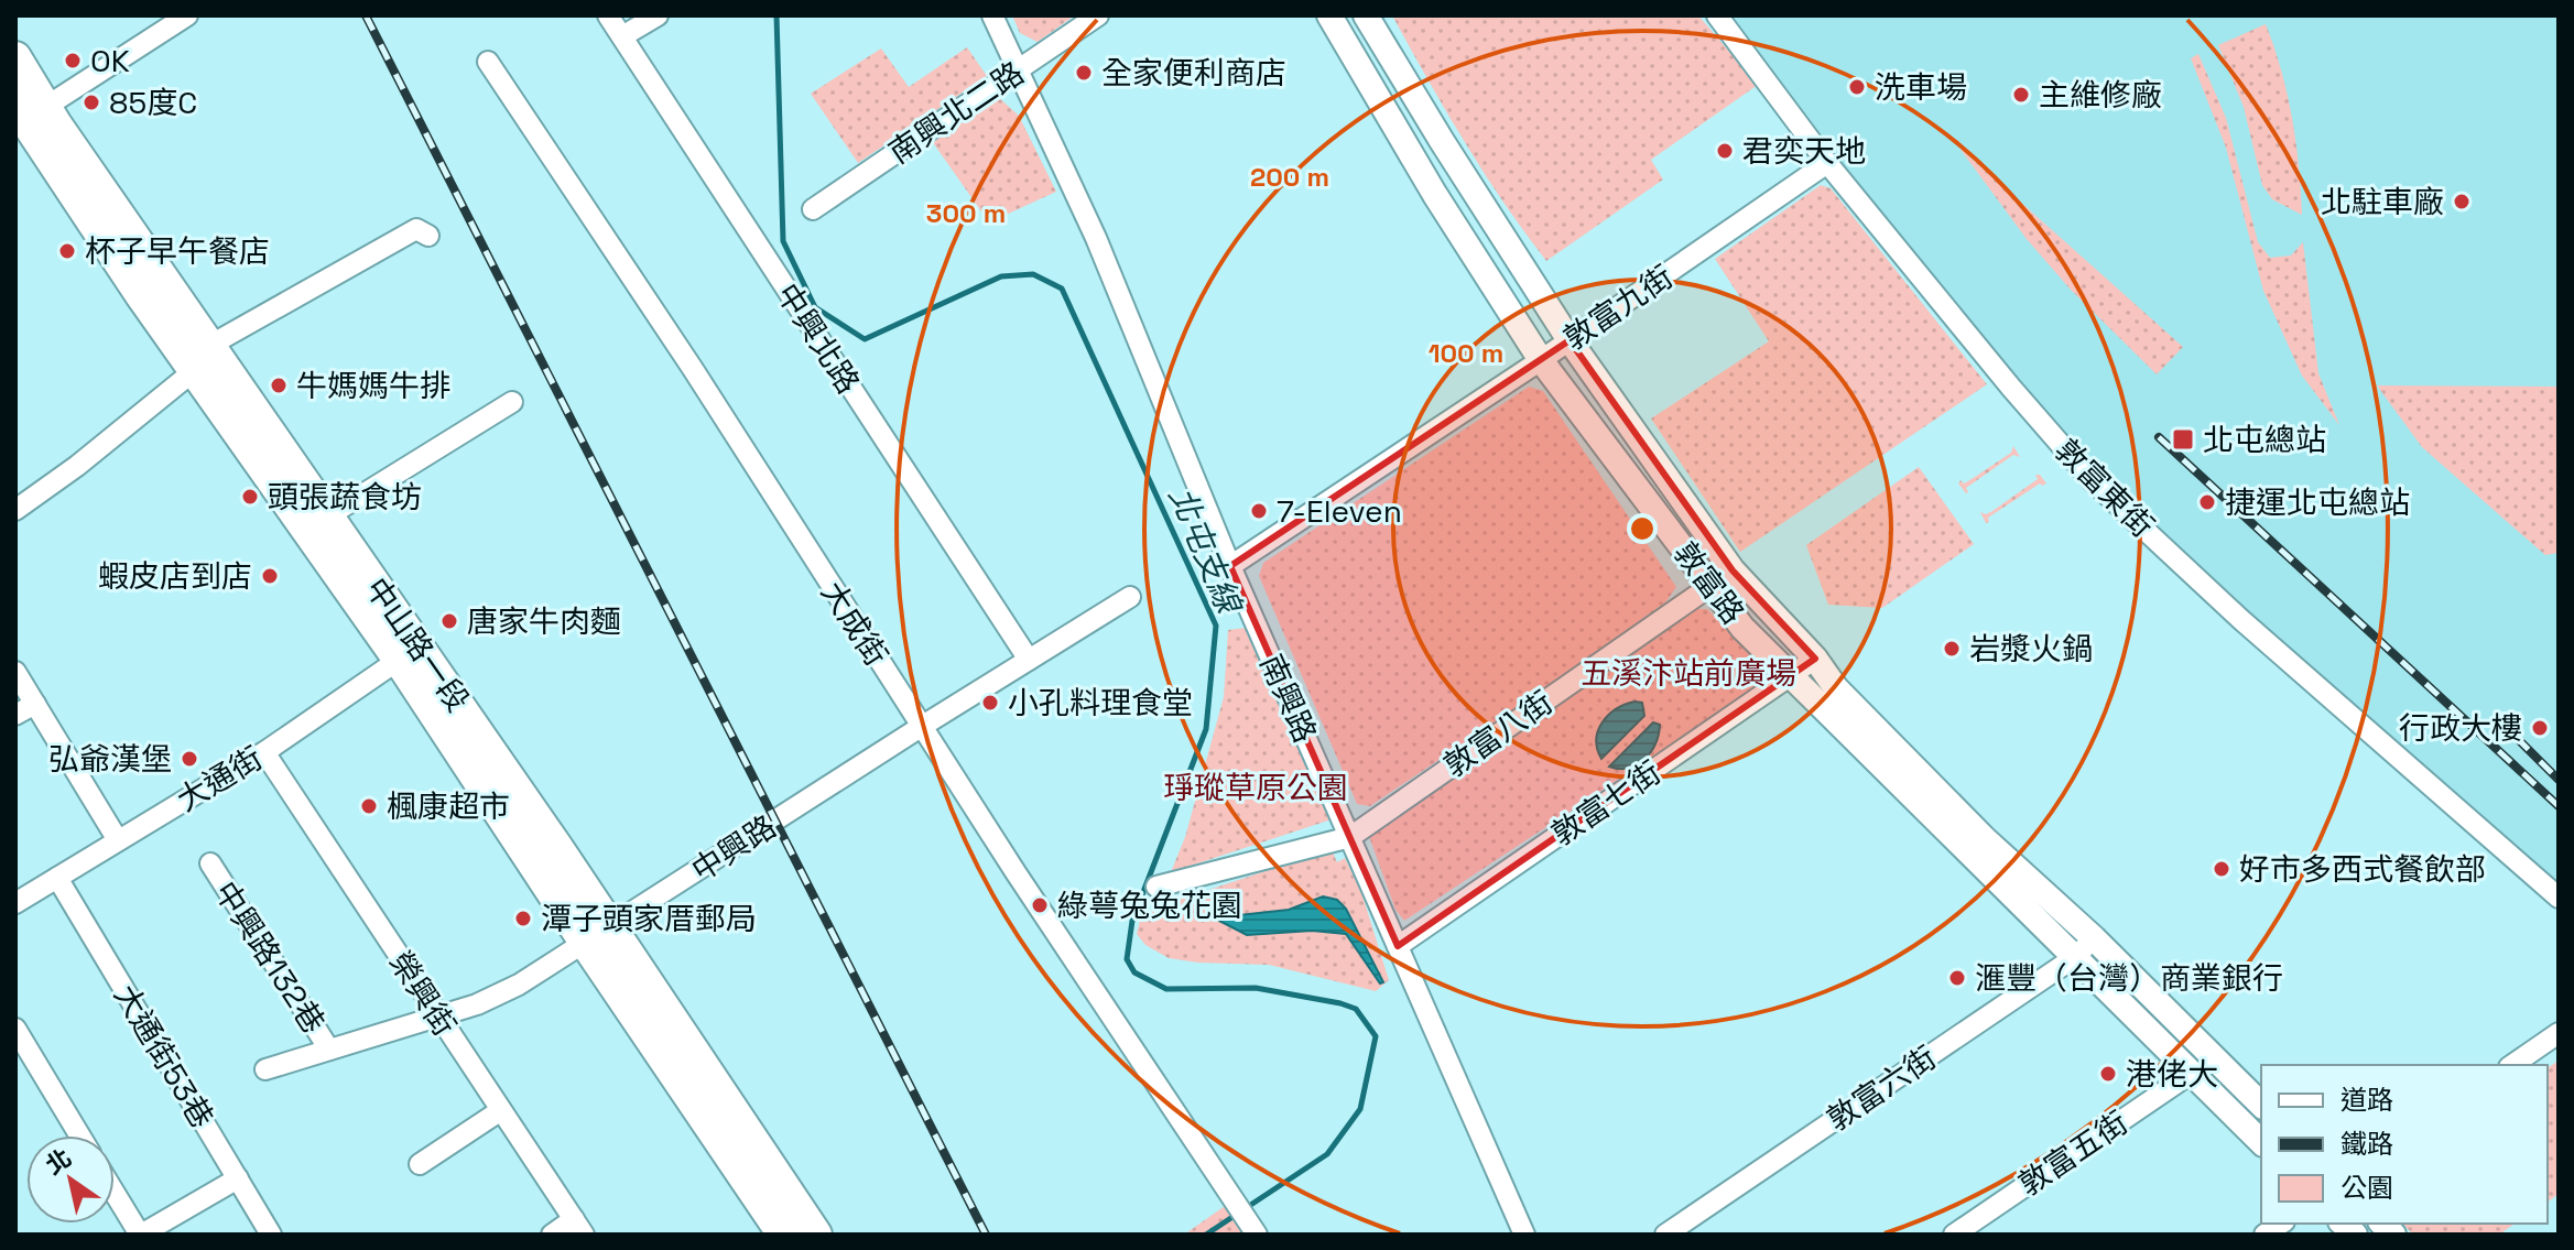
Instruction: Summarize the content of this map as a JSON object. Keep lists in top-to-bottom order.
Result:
{
  "streets": {
    "main road": ["中山路一段"],
    "street": [
      "南興北二路",
      "敦富九街",
      "中興北路",
      "敦富東街",
      "敦富路",
      "大成街",
      "南興路",
      "敦富八街",
      "大通街",
      "敦富七街",
      "中興路",
      "中興路132巷",
      "榮興街",
      "大通街53巷",
      "敦富六街",
      "敦富五街"
    ]
  },
  "crossings": [
    ["南興北二路", "南興路"],
    ["敦富九街", "敦富東街"],
    ["敦富九街", "敦富路"],
    ["敦富九街", "南興路"],
    ["中興北路", "中興路"],
    ["敦富路", "敦富八街"],
    ["敦富路", "敦富七街"],
    ["敦富路", "敦富六街"],
    ["敦富路", "敦富五街"],
    ["大成街", "中興路"],
    ["中山路一段", "大通街"],
    ["中山路一段", "中興路"],
    ["南興路", "敦富八街"],
    ["南興路", "敦富七街"],
    ["大通街", "榮興街"],
    ["大通街", "大通街53巷"],
    ["中興路", "中興路132巷"],
    ["中興路", "榮興街"]
  ],
  "water": ["北屯支線"],
  "parks": ["五溪汴站前廣場", "琤瑽草原公園"],
  "places": {
    "other": [
      "OK",
      "全家便利商店",
      "洗車場",
      "主維修廠",
      "85度C",
      "君奕天地",
      "北駐車廠",
      "杯子早午餐店",
      "牛媽媽牛排",
      "頭張蔬食坊",
      "捷運北屯總站",
      "7-Eleven",
      "蝦皮店到店",
      "唐家牛肉麵",
      "岩漿火鍋",
      "小孔料理食堂",
      "行政大樓",
      "弘爺漢堡",
      "楓康超市",
      "好市多西式餐飲部",
      "綠萼兔兔花園",
      "潭子頭家厝郵局",
      "滙豐（台灣）商業銀行",
      "港佬大"
    ],
    "transit": ["北屯總站"]
  },
  "legend": ["道路", "鐵路", "公園"],
  "north": "top left",
  "rings": ["200 m", "300 m", "100 m"]
}
